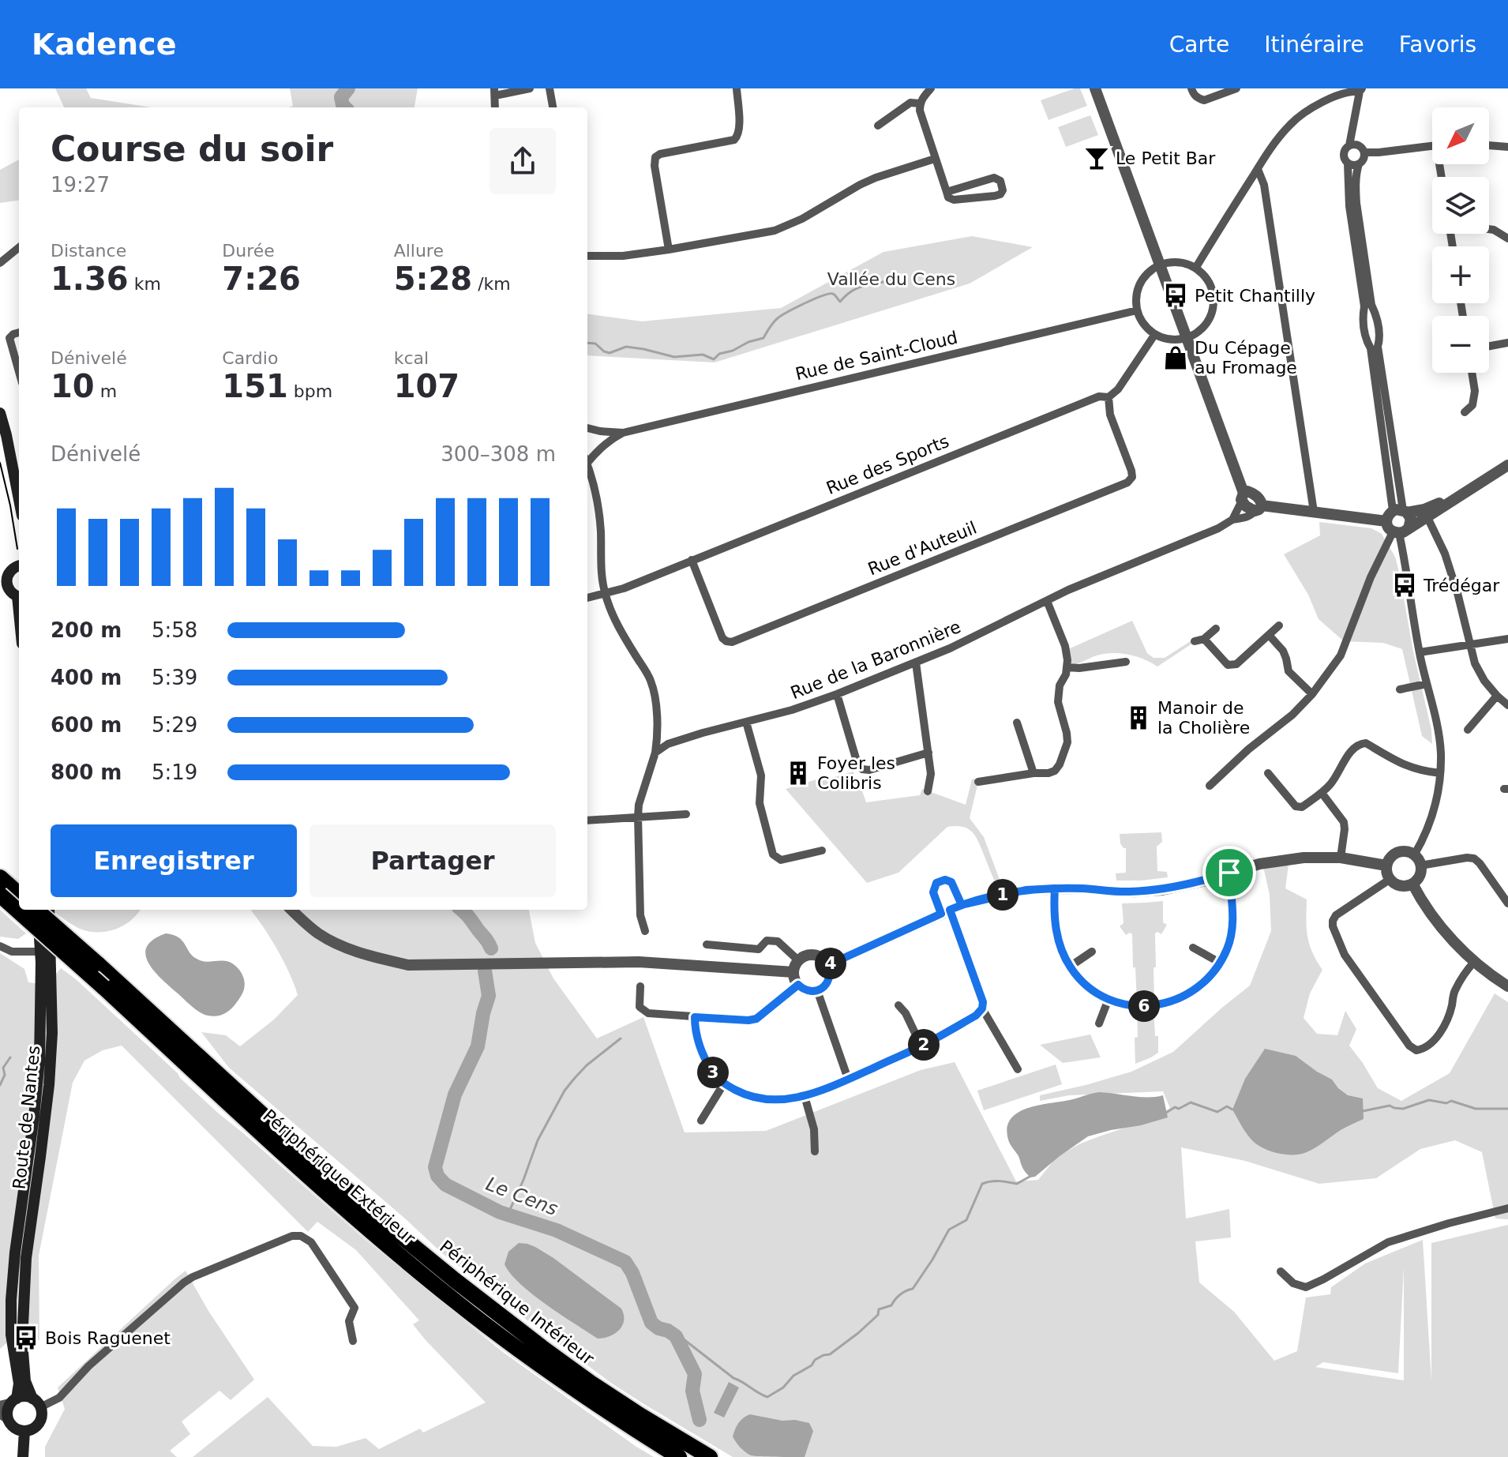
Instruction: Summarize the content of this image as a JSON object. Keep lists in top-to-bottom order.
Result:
{
  "streets": {
    "highway": ["Périphérique Extérieur", "Périphérique Intérieur"],
    "main road": ["Route de Nantes"],
    "street": [
      "Rue de Saint-Cloud",
      "Rue des Sports",
      "Rue d'Auteuil",
      "Rue de la Baronnière"
    ]
  },
  "crossings": [
    ["Rue des Sports", "Rue d'Auteuil"]
  ],
  "water": ["Le Cens"],
  "parks": ["Vallée du Cens"],
  "places": {
    "bar": ["Le Petit Bar"],
    "bus stop": ["Petit Chantilly", "Trédégar", "Bois Raguenet"],
    "shop": ["Du Cépage au Fromage"],
    "building": ["Manoir de la Cholière", "Foyer les Colibris"]
  },
  "north": "bottom left",
  "page": {
    "header": "Kadence",
    "nav": ["Carte", "Itinéraire", "Favoris"],
    "map_buttons": ["+", "−"],
    "heading": ["Course du soir", "19:27"],
    "stats": [
      ["Distance", "1.36 km"],
      ["Durée", "7:26"],
      ["Allure", "5:28 /km"],
      ["Dénivelé", "10 m"],
      ["Cardio", "151 bpm"],
      ["kcal", "107"]
    ],
    "chart": ["Dénivelé", "300–308 m"],
    "list": [
      {
        "name": "200 m",
        "note": "5:58"
      },
      {
        "name": "400 m",
        "note": "5:39"
      },
      {
        "name": "600 m",
        "note": "5:29"
      },
      {
        "name": "800 m",
        "note": "5:19"
      }
    ],
    "buttons": ["Enregistrer", "Partager"],
    "pins": [
      "1",
      "4",
      "6",
      "2",
      "3"
    ]
  }
}
